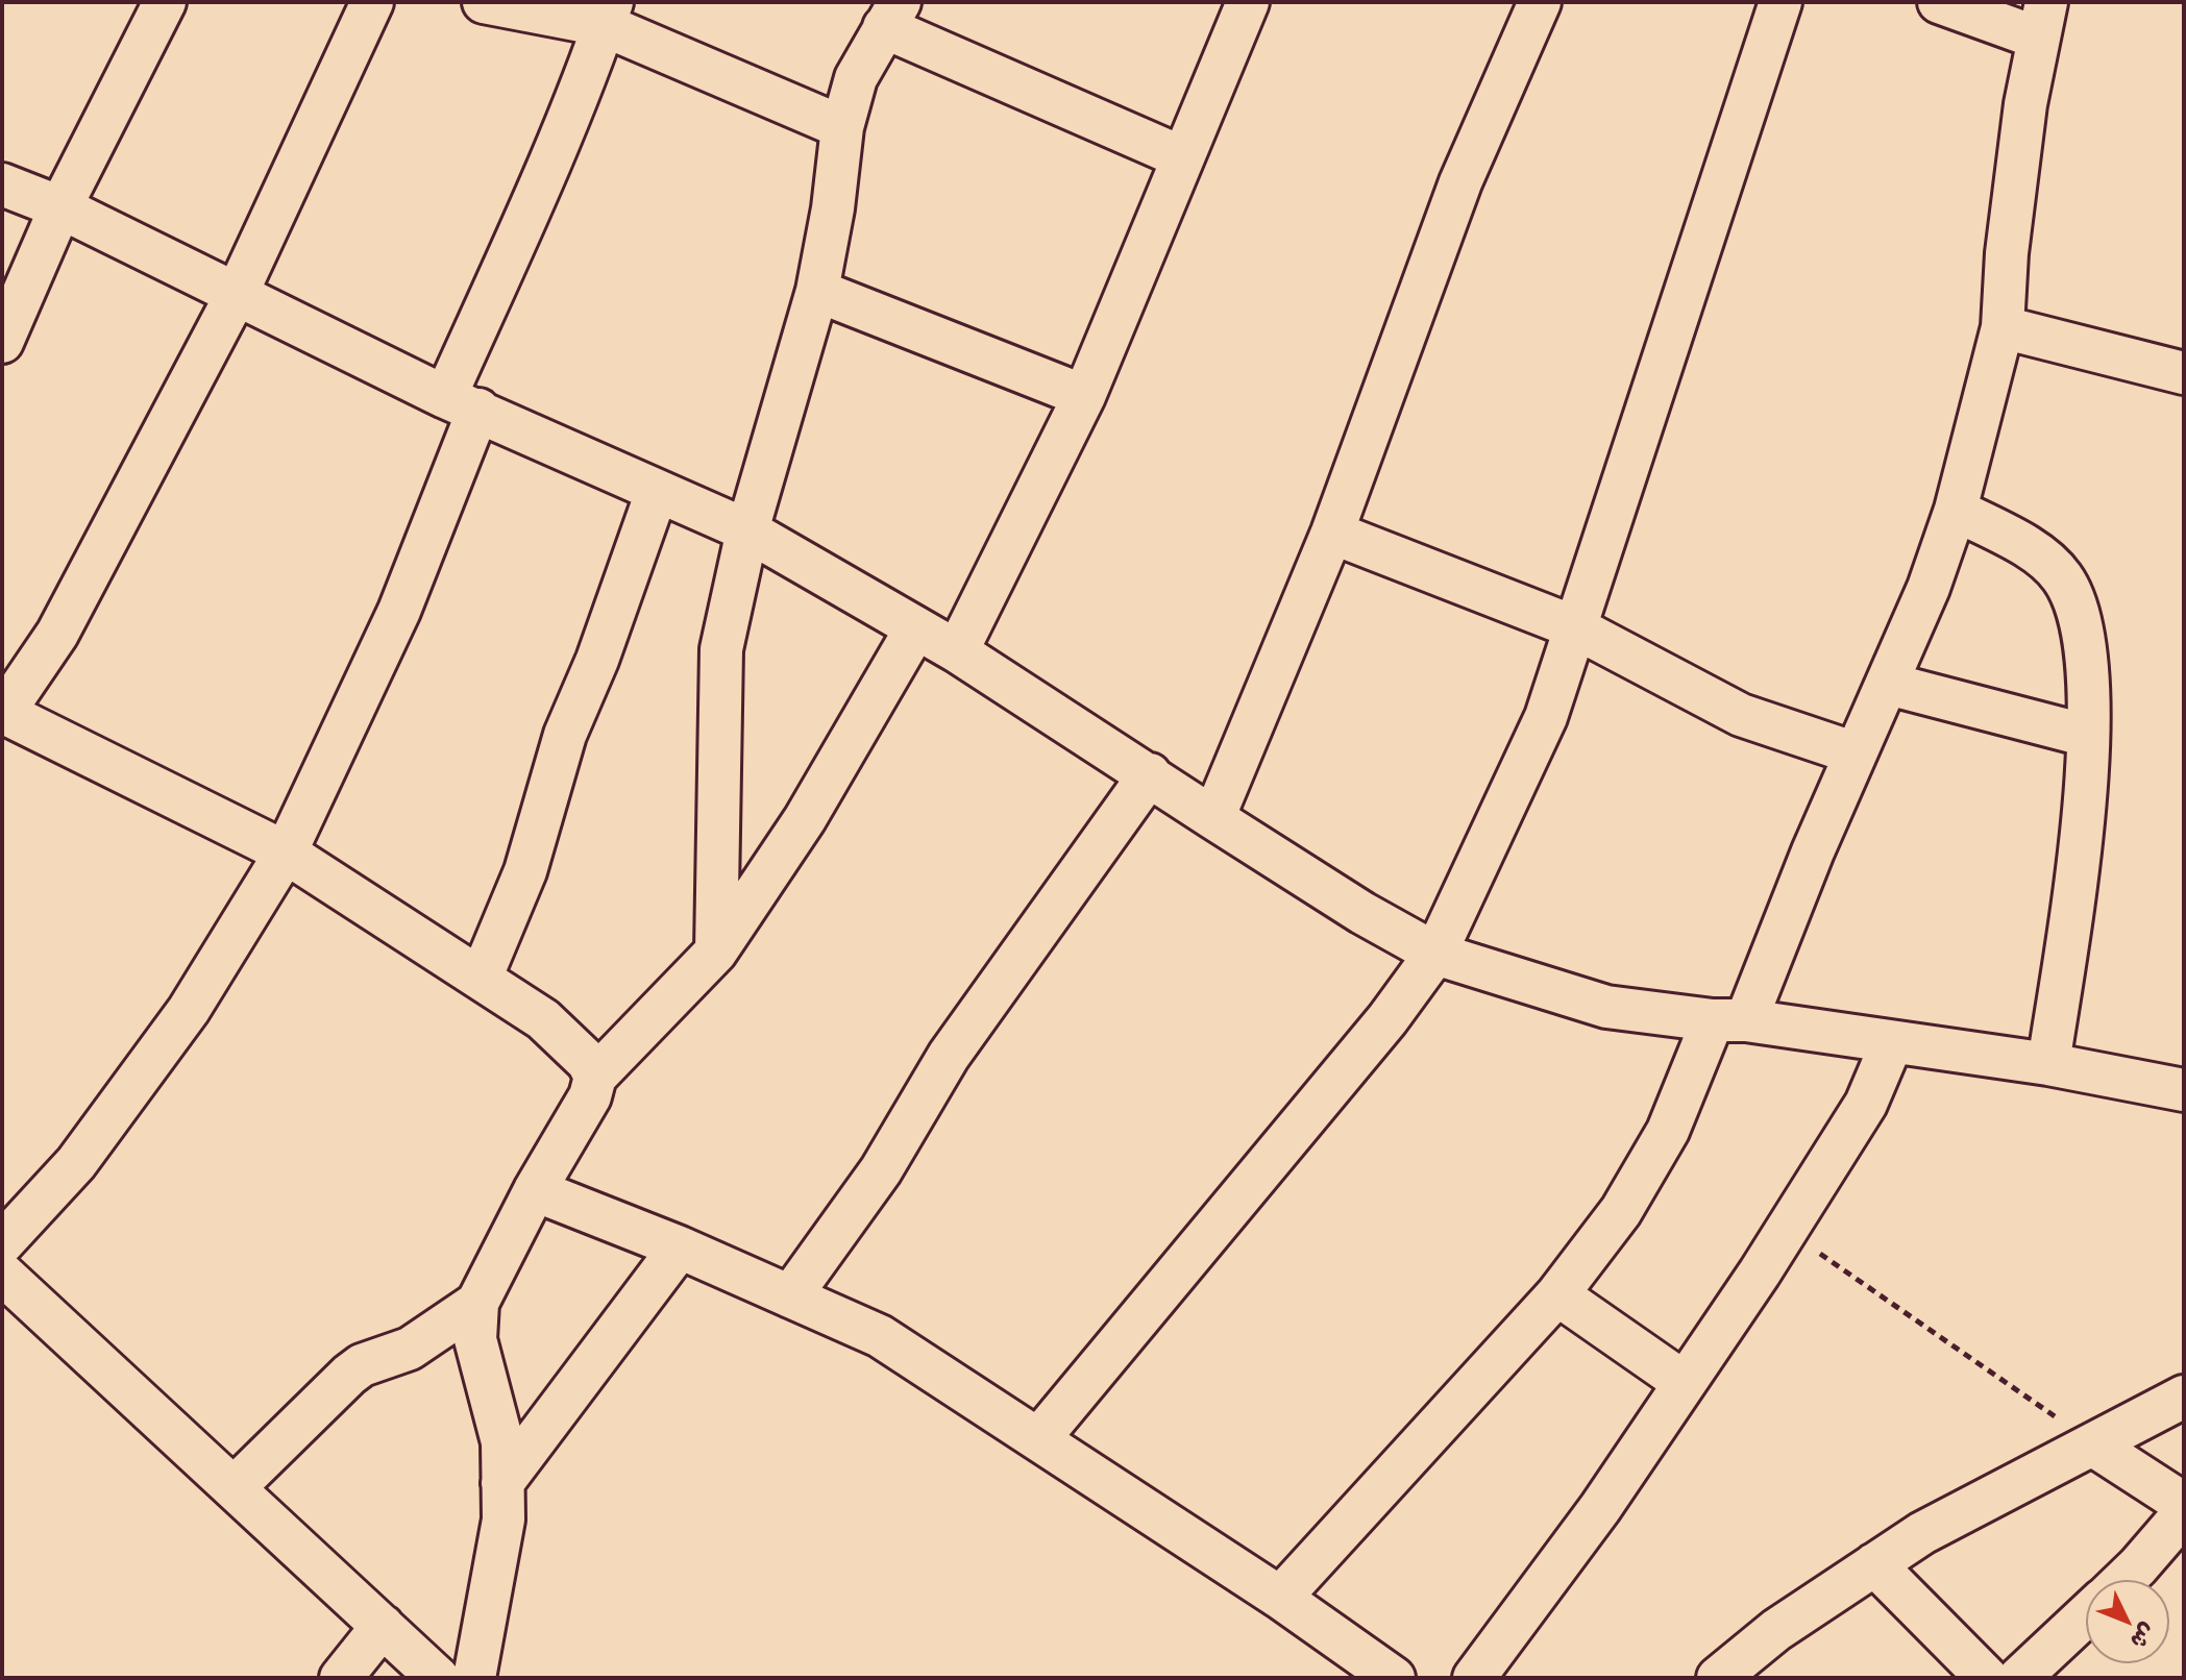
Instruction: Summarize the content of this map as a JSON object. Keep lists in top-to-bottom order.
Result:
{
  "north": "bottom right"
}
